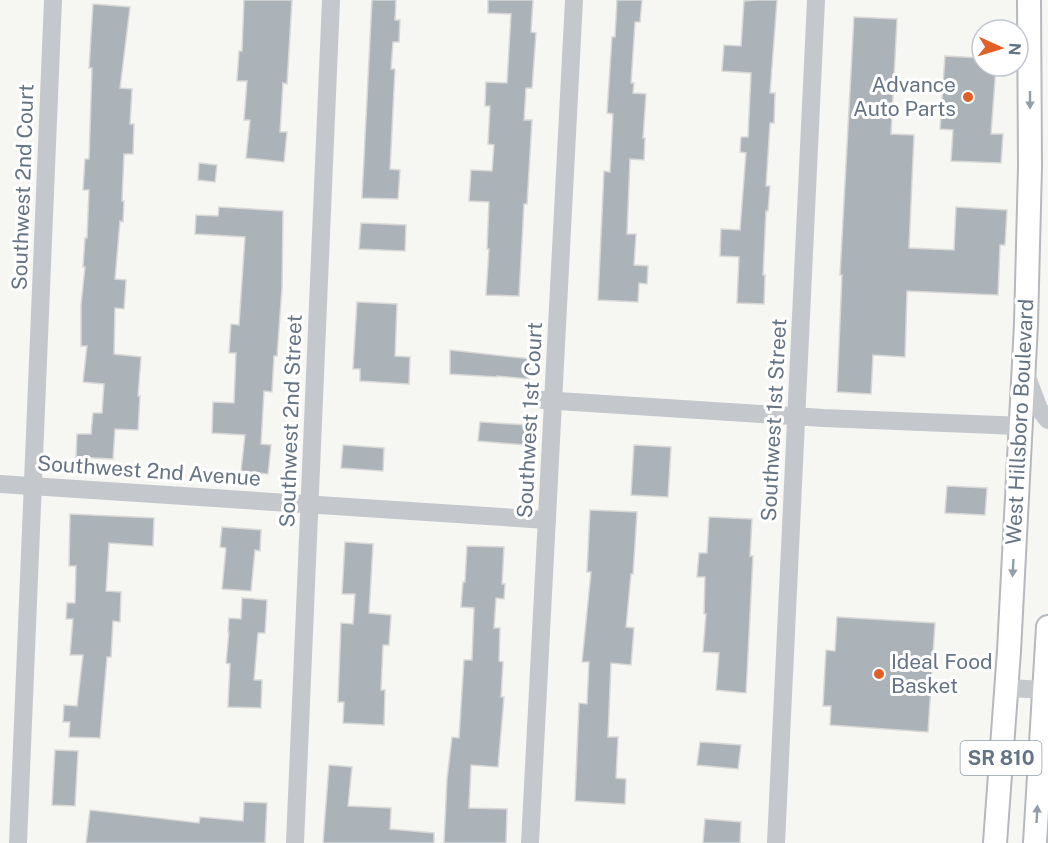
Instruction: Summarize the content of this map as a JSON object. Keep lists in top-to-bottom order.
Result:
{
  "streets": {
    "main road": ["West Hillsboro Boulevard", "SR 810"],
    "street": [
      "Southwest 2nd Court",
      "Southwest 1st Court",
      "Southwest 1st Street",
      "Southwest 2nd Street",
      "Southwest 2nd Avenue"
    ]
  },
  "crossings": [
    ["Southwest 2nd Court", "Southwest 2nd Avenue"],
    ["Southwest 1st Court", "Southwest 2nd Avenue"],
    ["Southwest 2nd Street", "Southwest 2nd Avenue"]
  ],
  "one_way": ["West Hillsboro Boulevard"],
  "places": ["Advance Auto Parts", "Ideal Food Basket"],
  "north": "right"
}
